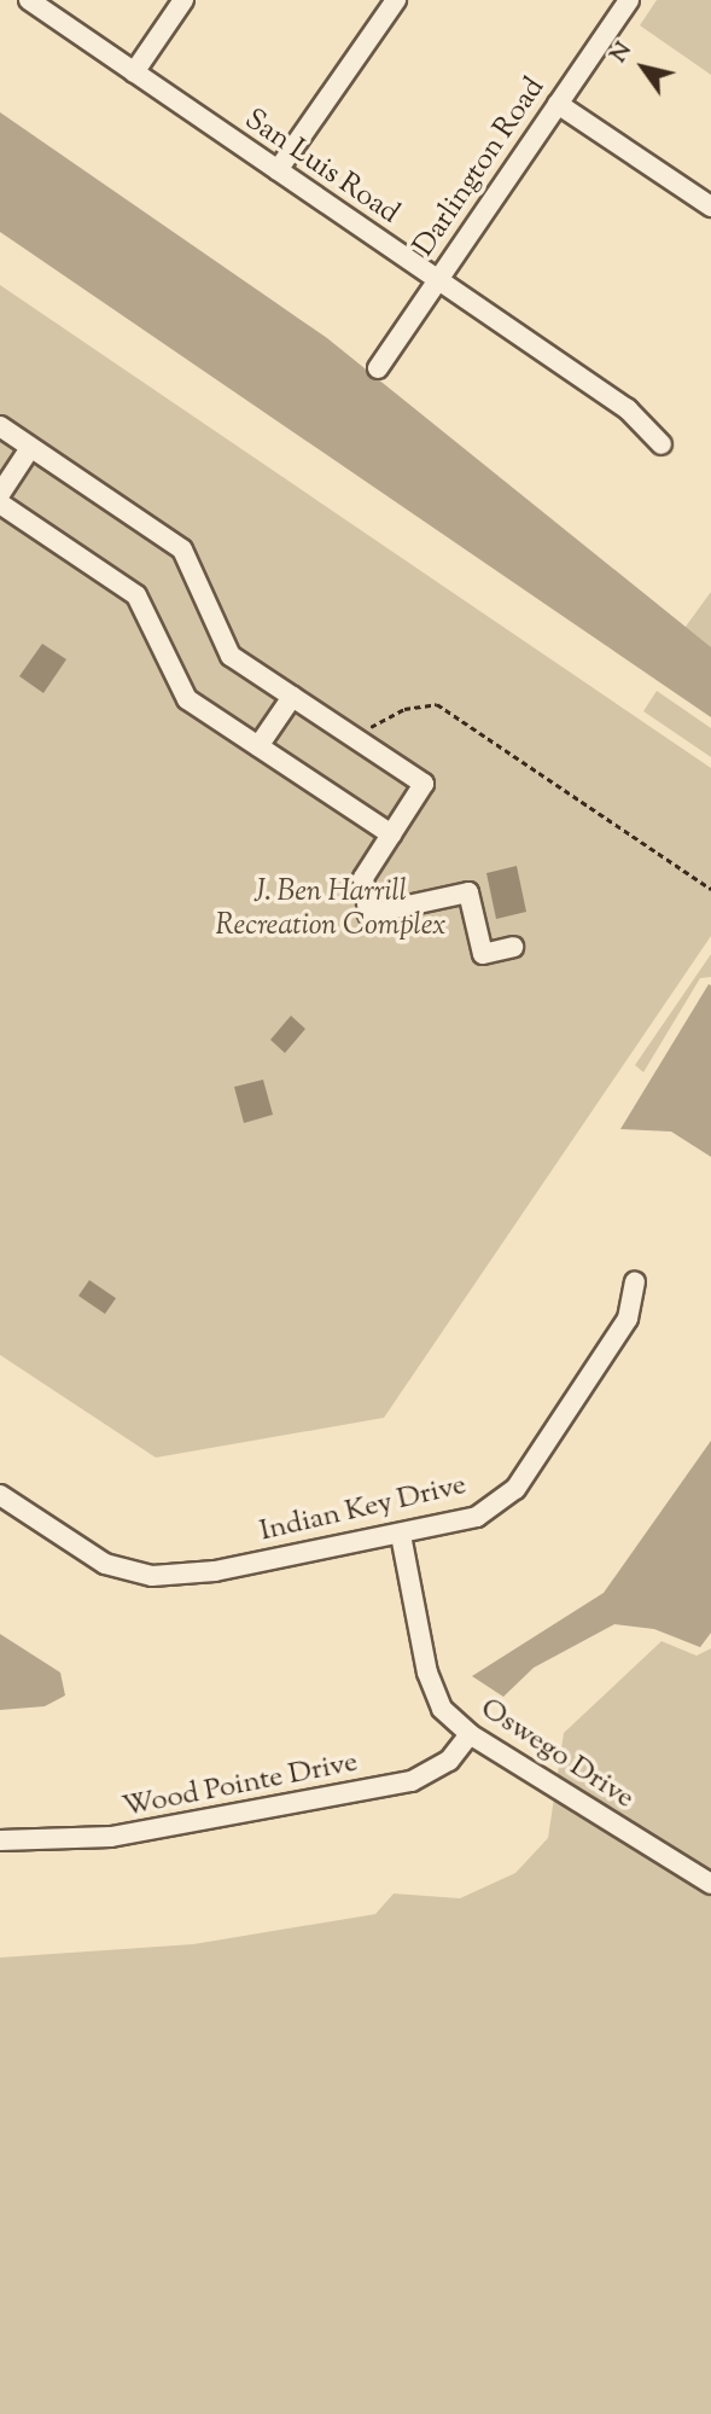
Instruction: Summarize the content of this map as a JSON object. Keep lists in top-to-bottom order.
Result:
{
  "streets": {
    "street": [
      "San Luis Road",
      "Darlington Road",
      "Indian Key Drive",
      "Oswego Drive",
      "Wood Pointe Drive"
    ]
  },
  "crossings": [
    ["San Luis Road", "Darlington Road"],
    ["Indian Key Drive", "Oswego Drive"],
    ["Oswego Drive", "Wood Pointe Drive"]
  ],
  "parks": ["J. Ben Harrill Recreation Complex"],
  "north": "top left"
}
